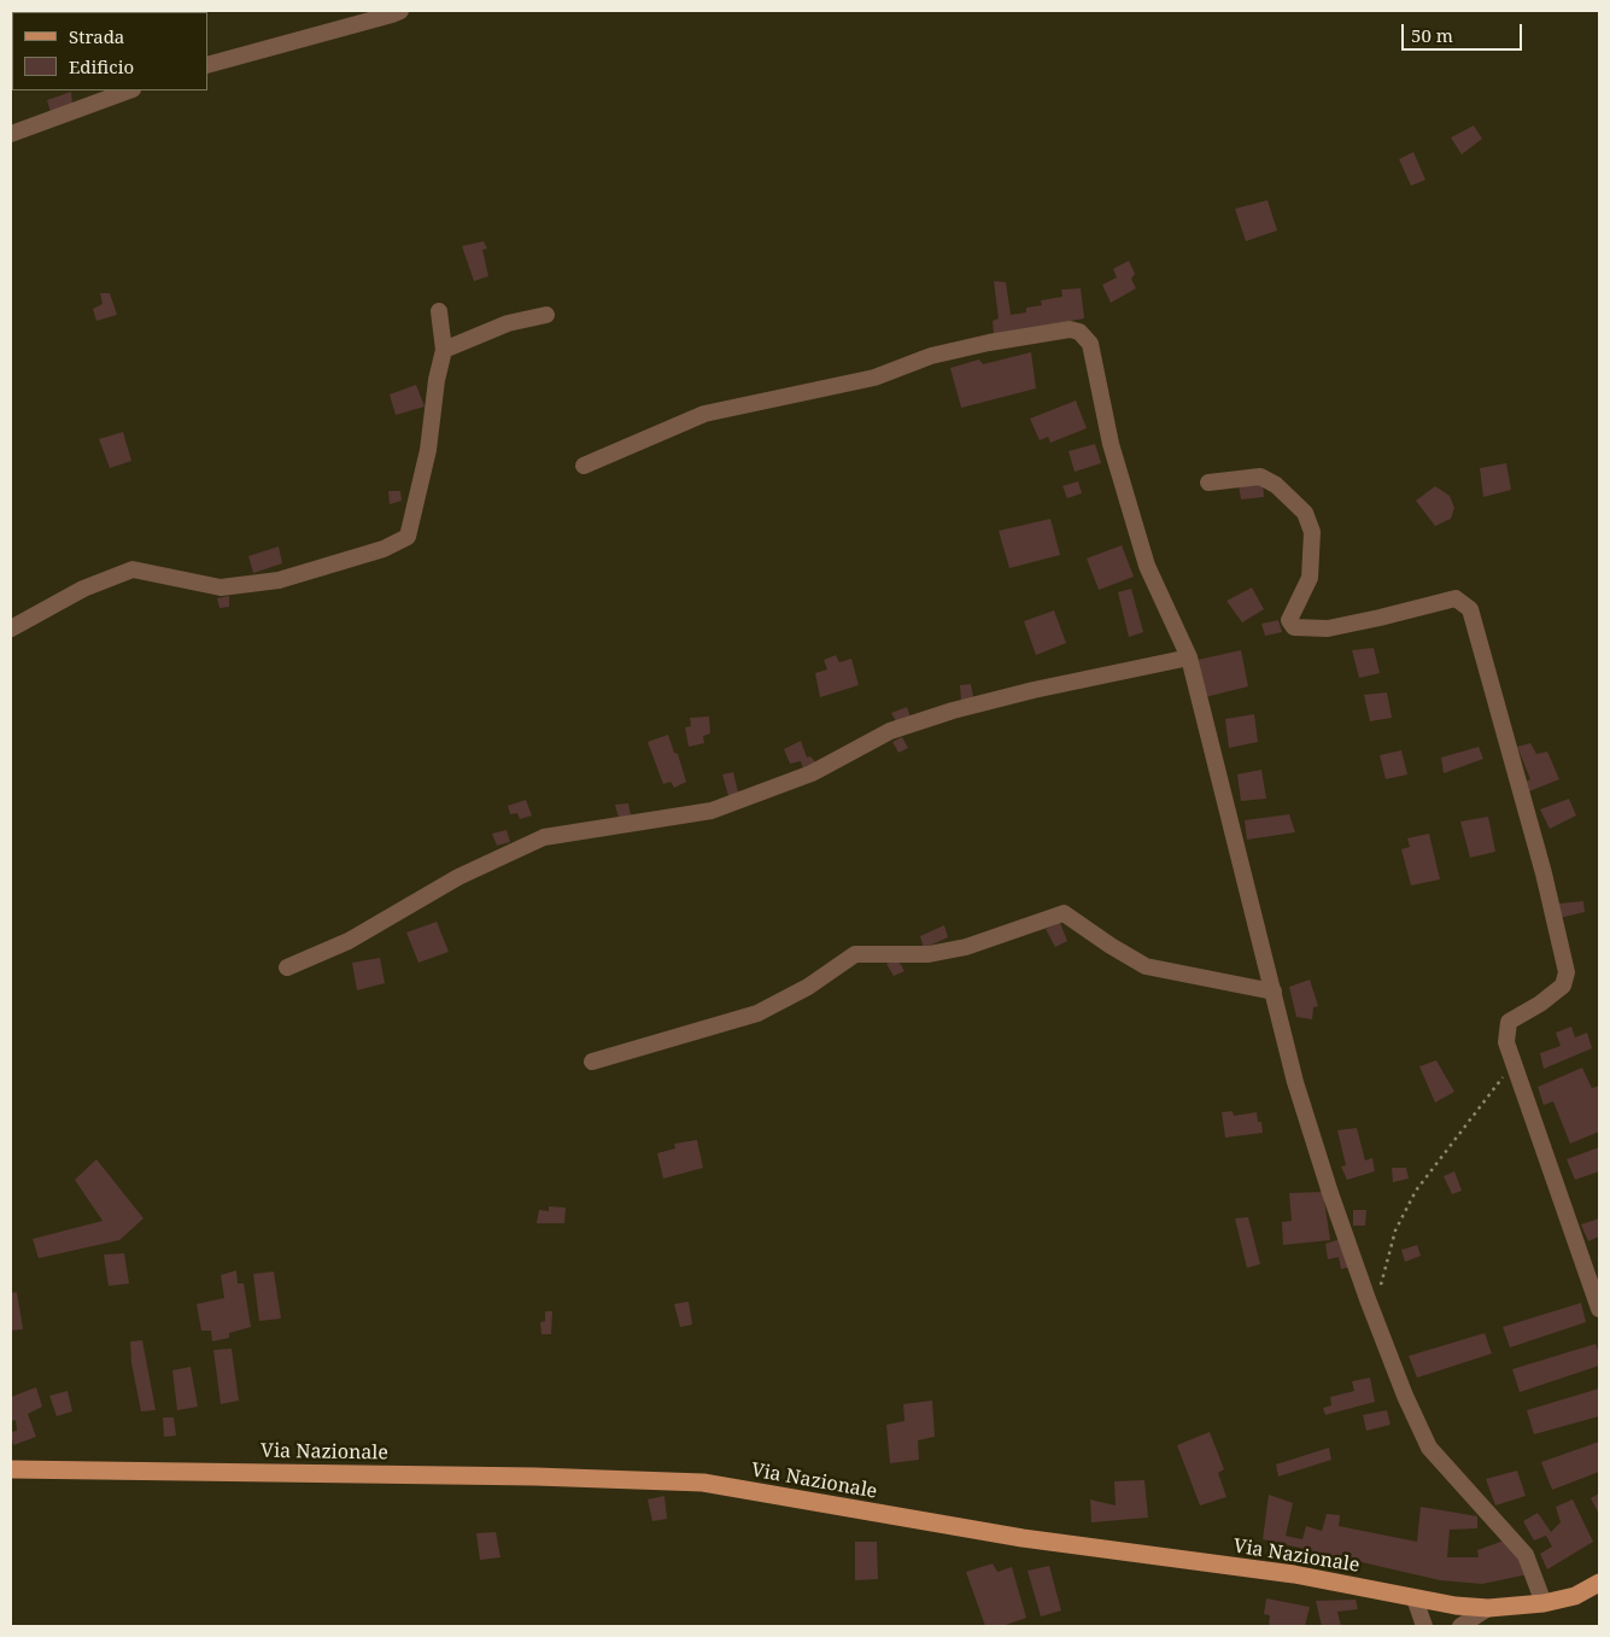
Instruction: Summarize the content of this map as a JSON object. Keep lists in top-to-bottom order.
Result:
{
  "streets": {
    "main road": ["Via Nazionale"]
  },
  "legend": ["Strada", "Edificio"],
  "scale_bar": "50 m"
}
